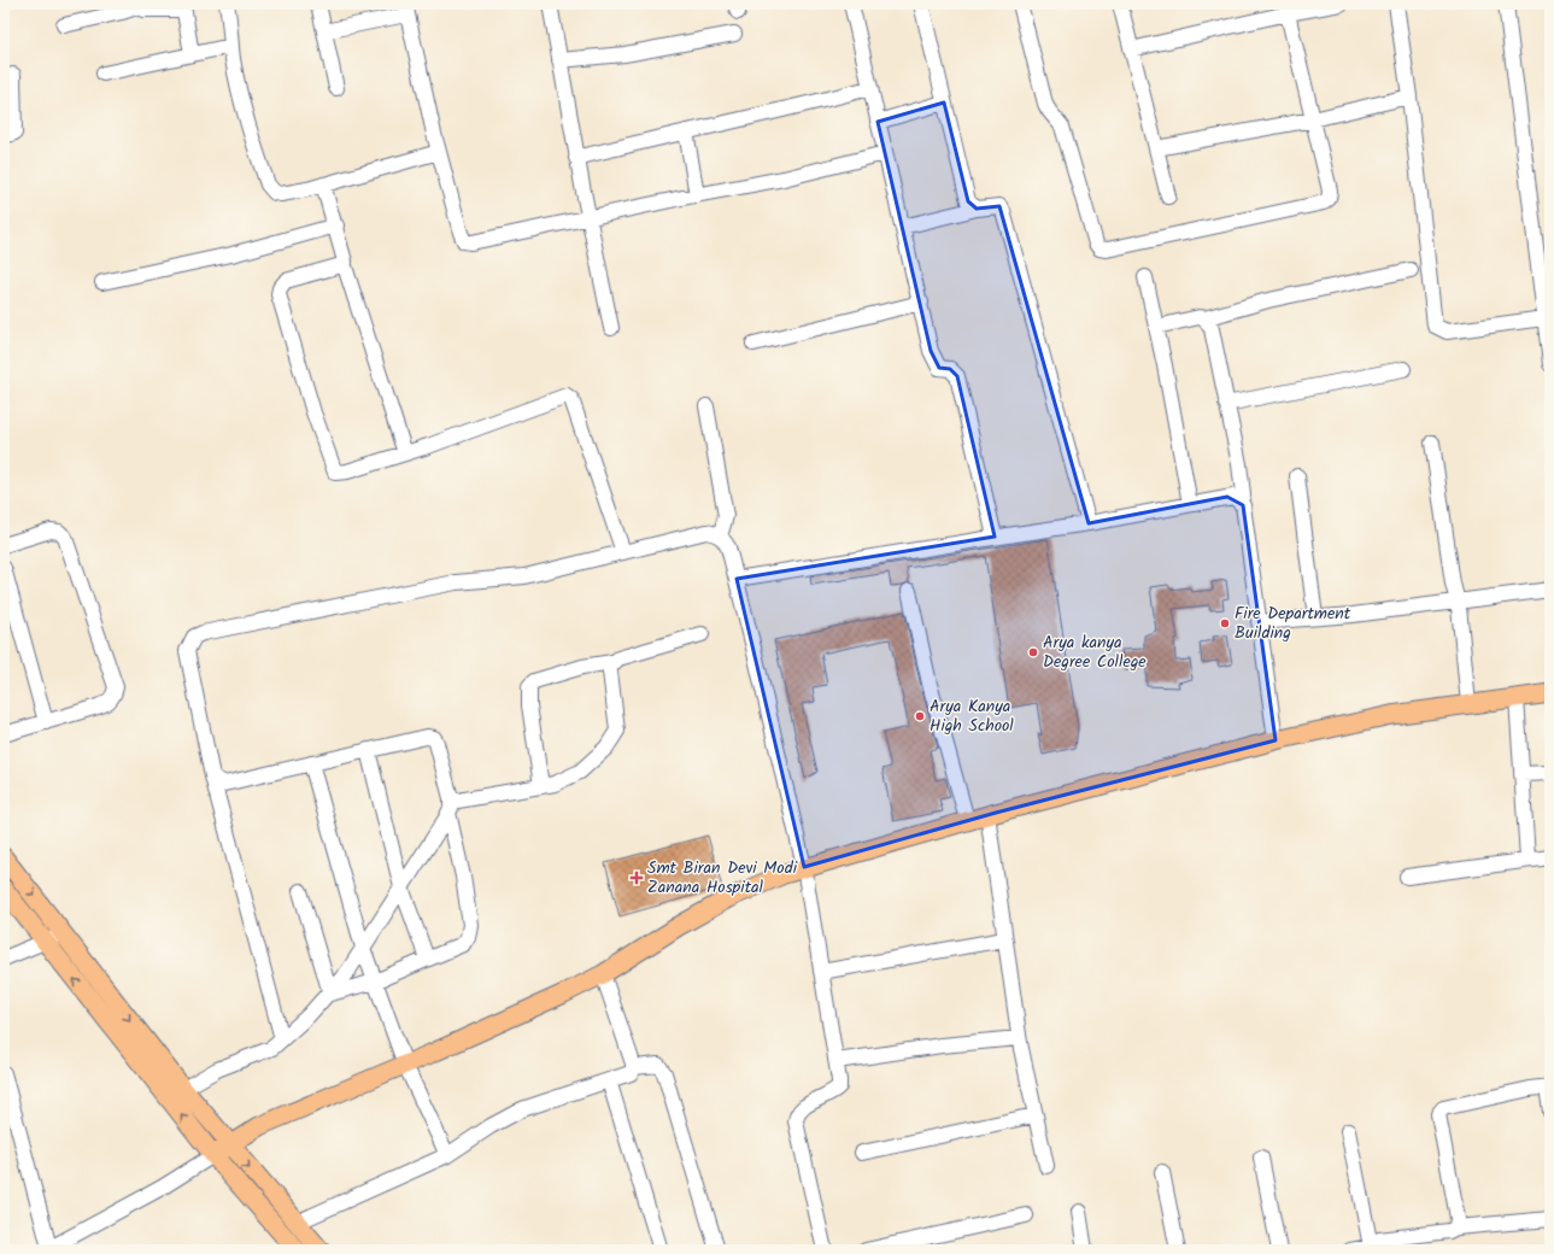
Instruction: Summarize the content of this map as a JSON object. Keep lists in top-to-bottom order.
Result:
{
  "places": {
    "other": ["Fire Department Building", "Arya kanya Degree College", "Arya Kanya High School"],
    "health": ["Smt Biran Devi Modi Zanana Hospital"]
  }
}
